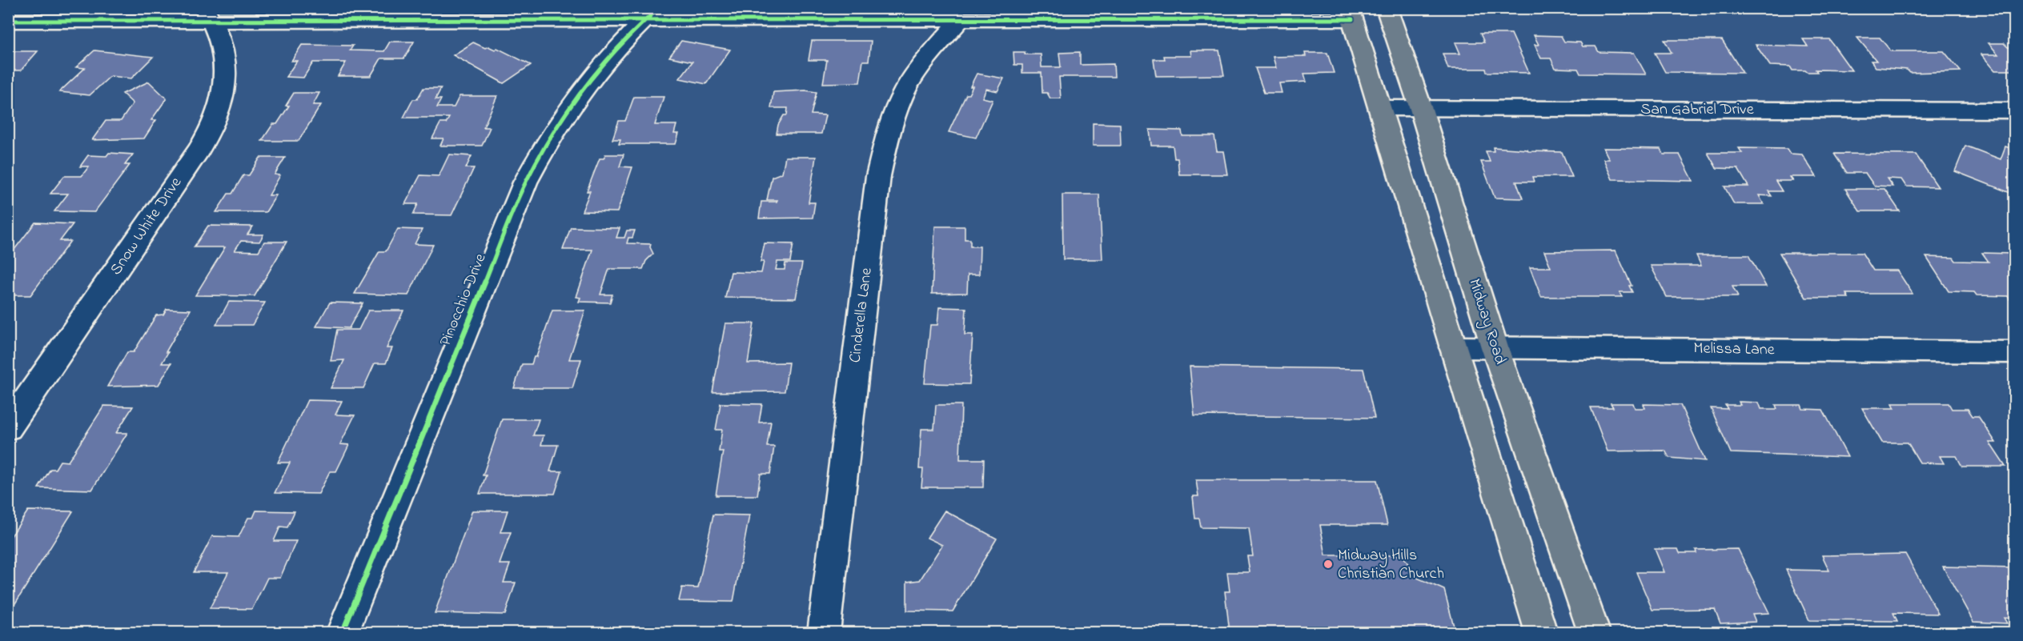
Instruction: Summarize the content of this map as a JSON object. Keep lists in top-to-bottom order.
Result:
{
  "streets": {
    "main road": ["Midway Road"],
    "street": [
      "San Gabriel Drive",
      "Snow White Drive",
      "Pinocchio Drive",
      "Cinderella Lane",
      "Melissa Lane"
    ]
  },
  "crossings": [
    ["San Gabriel Drive", "Midway Road"],
    ["Midway Road", "Melissa Lane"]
  ],
  "places": ["Midway Hills Christian Church"]
}
